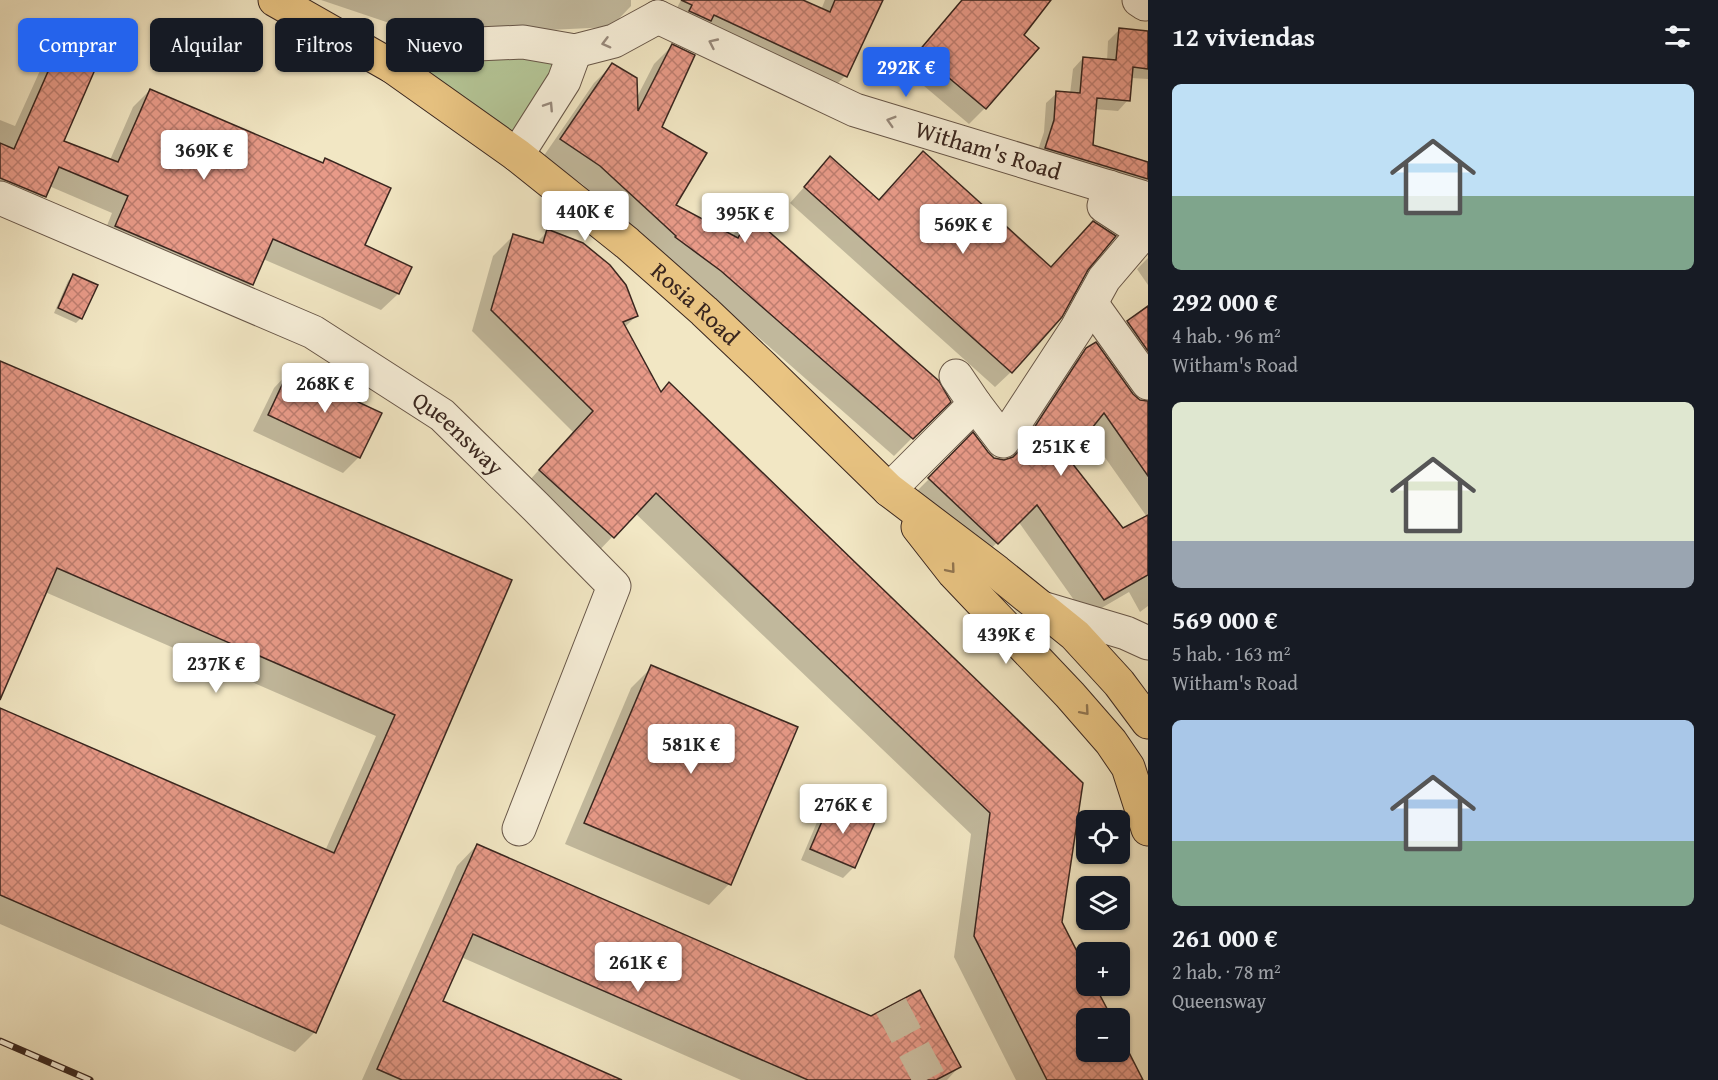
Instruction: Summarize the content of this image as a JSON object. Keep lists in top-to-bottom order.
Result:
{
  "streets": {
    "main road": ["Rosia Road"],
    "street": ["Witham's Road", "Queensway"]
  },
  "one_way": ["Witham's Road"],
  "page": {
    "heading": "12 viviendas",
    "chip": [
      "Comprar",
      "Alquilar",
      "Filtros",
      "Nuevo"
    ],
    "price": [
      "292K €",
      "369K €",
      "440K €",
      "395K €",
      "569K €",
      "268K €",
      "251K €",
      "439K €",
      "237K €",
      "581K €",
      "276K €",
      "261K €"
    ],
    "list": [
      {
        "name": "292 000 €",
        "note": "4 hab. · 96 m² · Witham's Road"
      },
      {
        "name": "569 000 €",
        "note": "5 hab. · 163 m² · Witham's Road"
      },
      {
        "name": "261 000 €",
        "note": "2 hab. · 78 m² · Queensway"
      }
    ],
    "map_buttons": ["+", "−"]
  }
}
